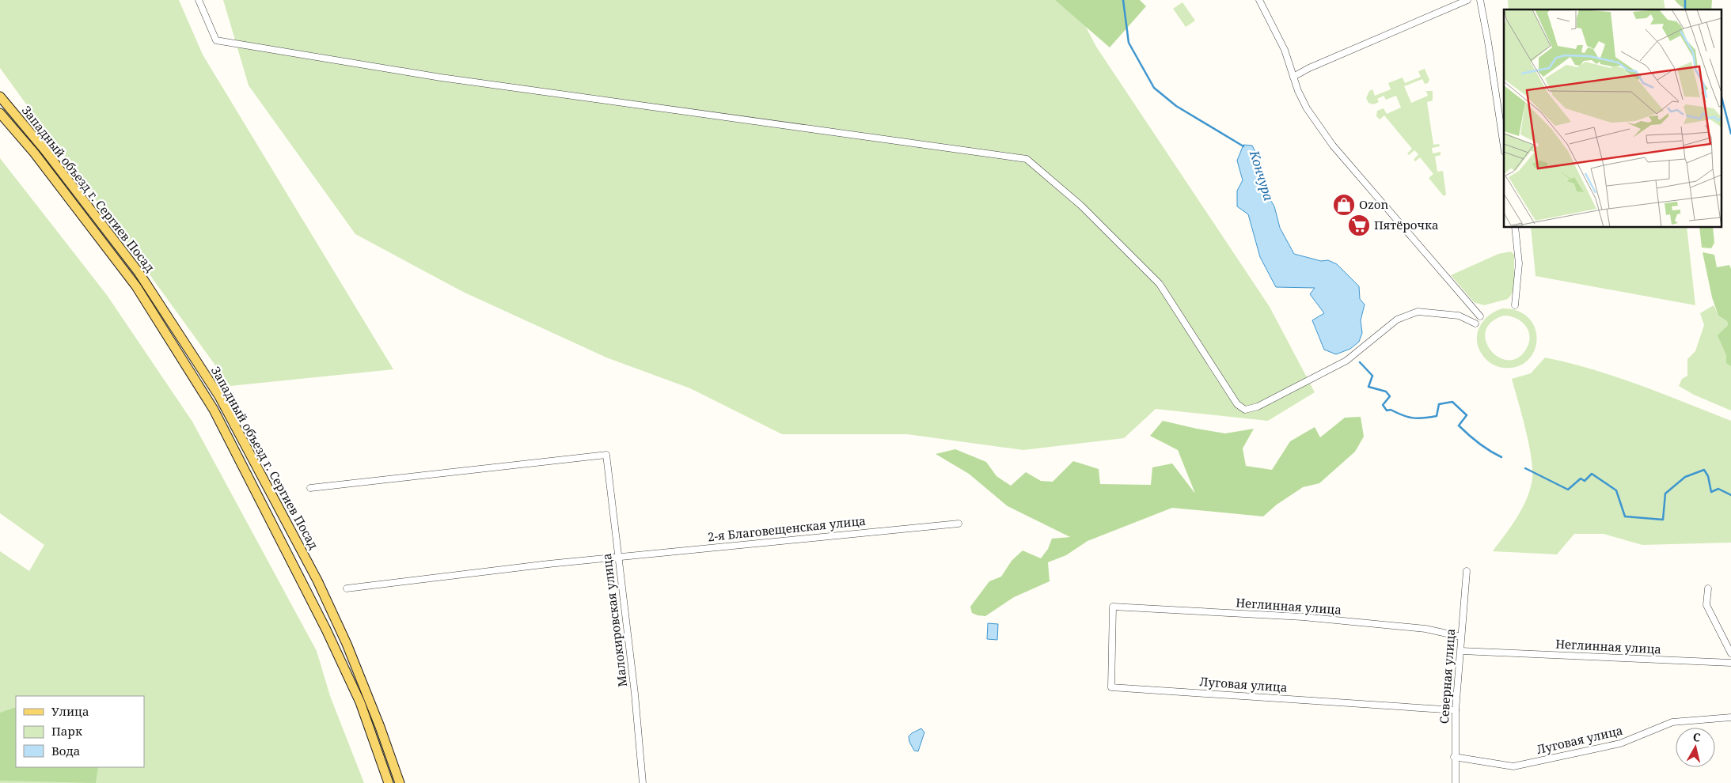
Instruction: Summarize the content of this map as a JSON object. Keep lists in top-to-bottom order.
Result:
{
  "streets": {
    "main road": ["Западный объезд г. Сергиев Посад"],
    "street": [
      "2-я Благовещенская улица",
      "Неглинная улица",
      "Малокировская улица",
      "Северная улица",
      "Луговая улица"
    ]
  },
  "crossings": [
    ["2-я Благовещенская улица", "Малокировская улица"],
    ["Неглинная улица", "Северная улица"],
    ["Неглинная улица", "Луговая улица"],
    ["Северная улица", "Луговая улица"]
  ],
  "water": ["Кончура"],
  "places": {
    "shop": ["Ozon"],
    "supermarket": ["Пятёрочка"]
  },
  "legend": ["Улица", "Парк", "Вода"],
  "north": "top"
}
